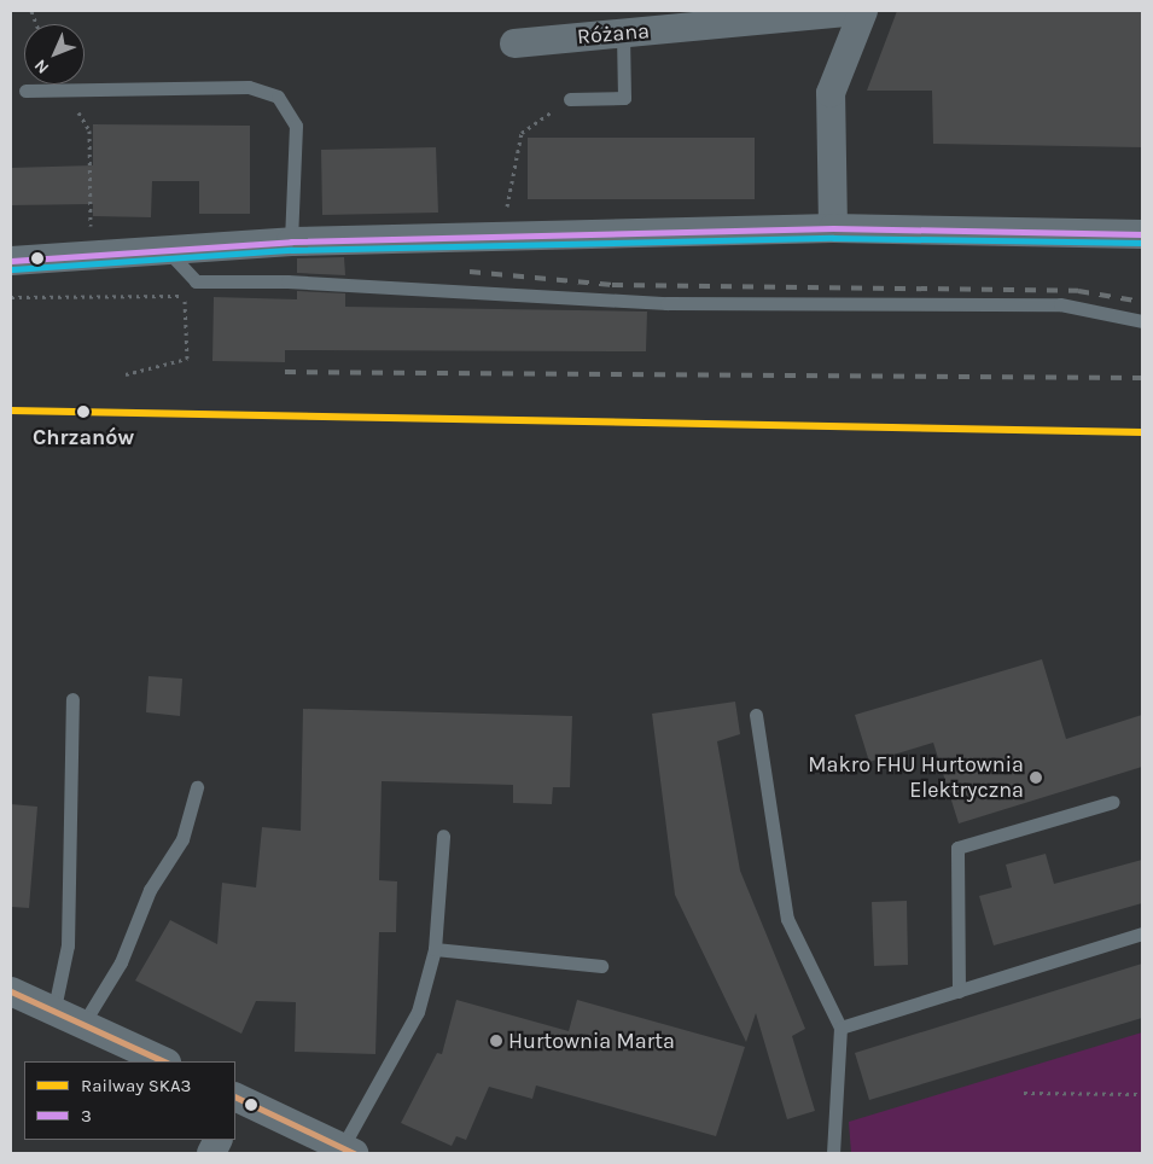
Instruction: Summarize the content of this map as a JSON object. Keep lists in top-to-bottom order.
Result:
{
  "streets": {
    "street": ["Różana"]
  },
  "places": ["Chrzanów", "Makro FHU Hurtownia Elektryczna", "Hurtownia Marta"],
  "lines": ["transit line 3", "rail line SKA3"],
  "legend": ["Railway SKA3", "3"],
  "north": "bottom left"
}
